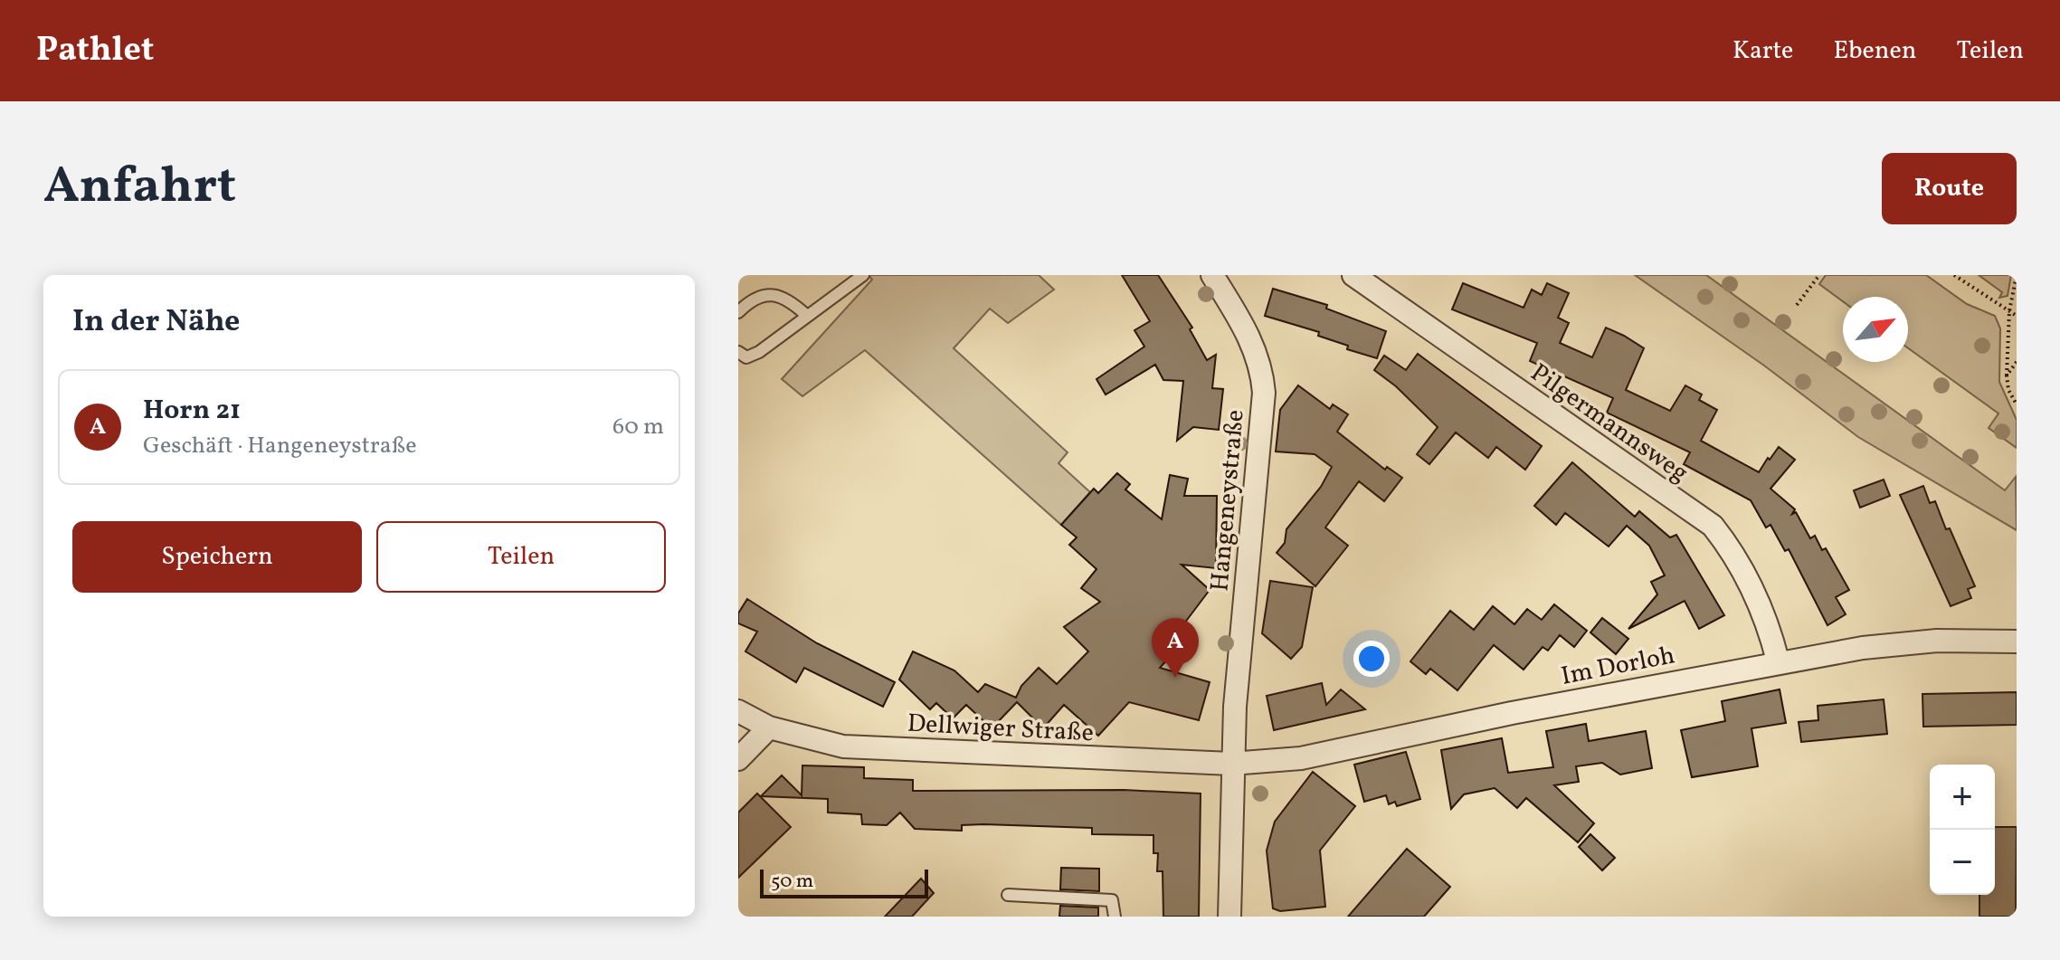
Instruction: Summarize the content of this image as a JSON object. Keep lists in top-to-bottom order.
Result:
{
  "streets": {
    "street": [
      "Pilgermannsweg",
      "Hangeneystraße",
      "Im Dorloh",
      "Dellwiger Straße"
    ]
  },
  "crossings": [
    ["Pilgermannsweg", "Im Dorloh"],
    ["Hangeneystraße", "Im Dorloh"],
    ["Hangeneystraße", "Dellwiger Straße"],
    ["Im Dorloh", "Dellwiger Straße"]
  ],
  "scale_bar": "50 m",
  "north": "top right",
  "page": {
    "header": "Pathlet",
    "nav": ["Karte", "Ebenen", "Teilen"],
    "title": "Anfahrt",
    "buttons": [
      "Route",
      ["Speichern", "Teilen"]
    ],
    "heading": "In der Nähe",
    "list": [
      {
        "mark": "A",
        "name": "Horn 21",
        "note": "Geschäft · Hangeneystraße",
        "value": "60 m"
      }
    ],
    "pins": "A",
    "map_buttons": ["+", "−"],
    "scale": "50 m"
  }
}
